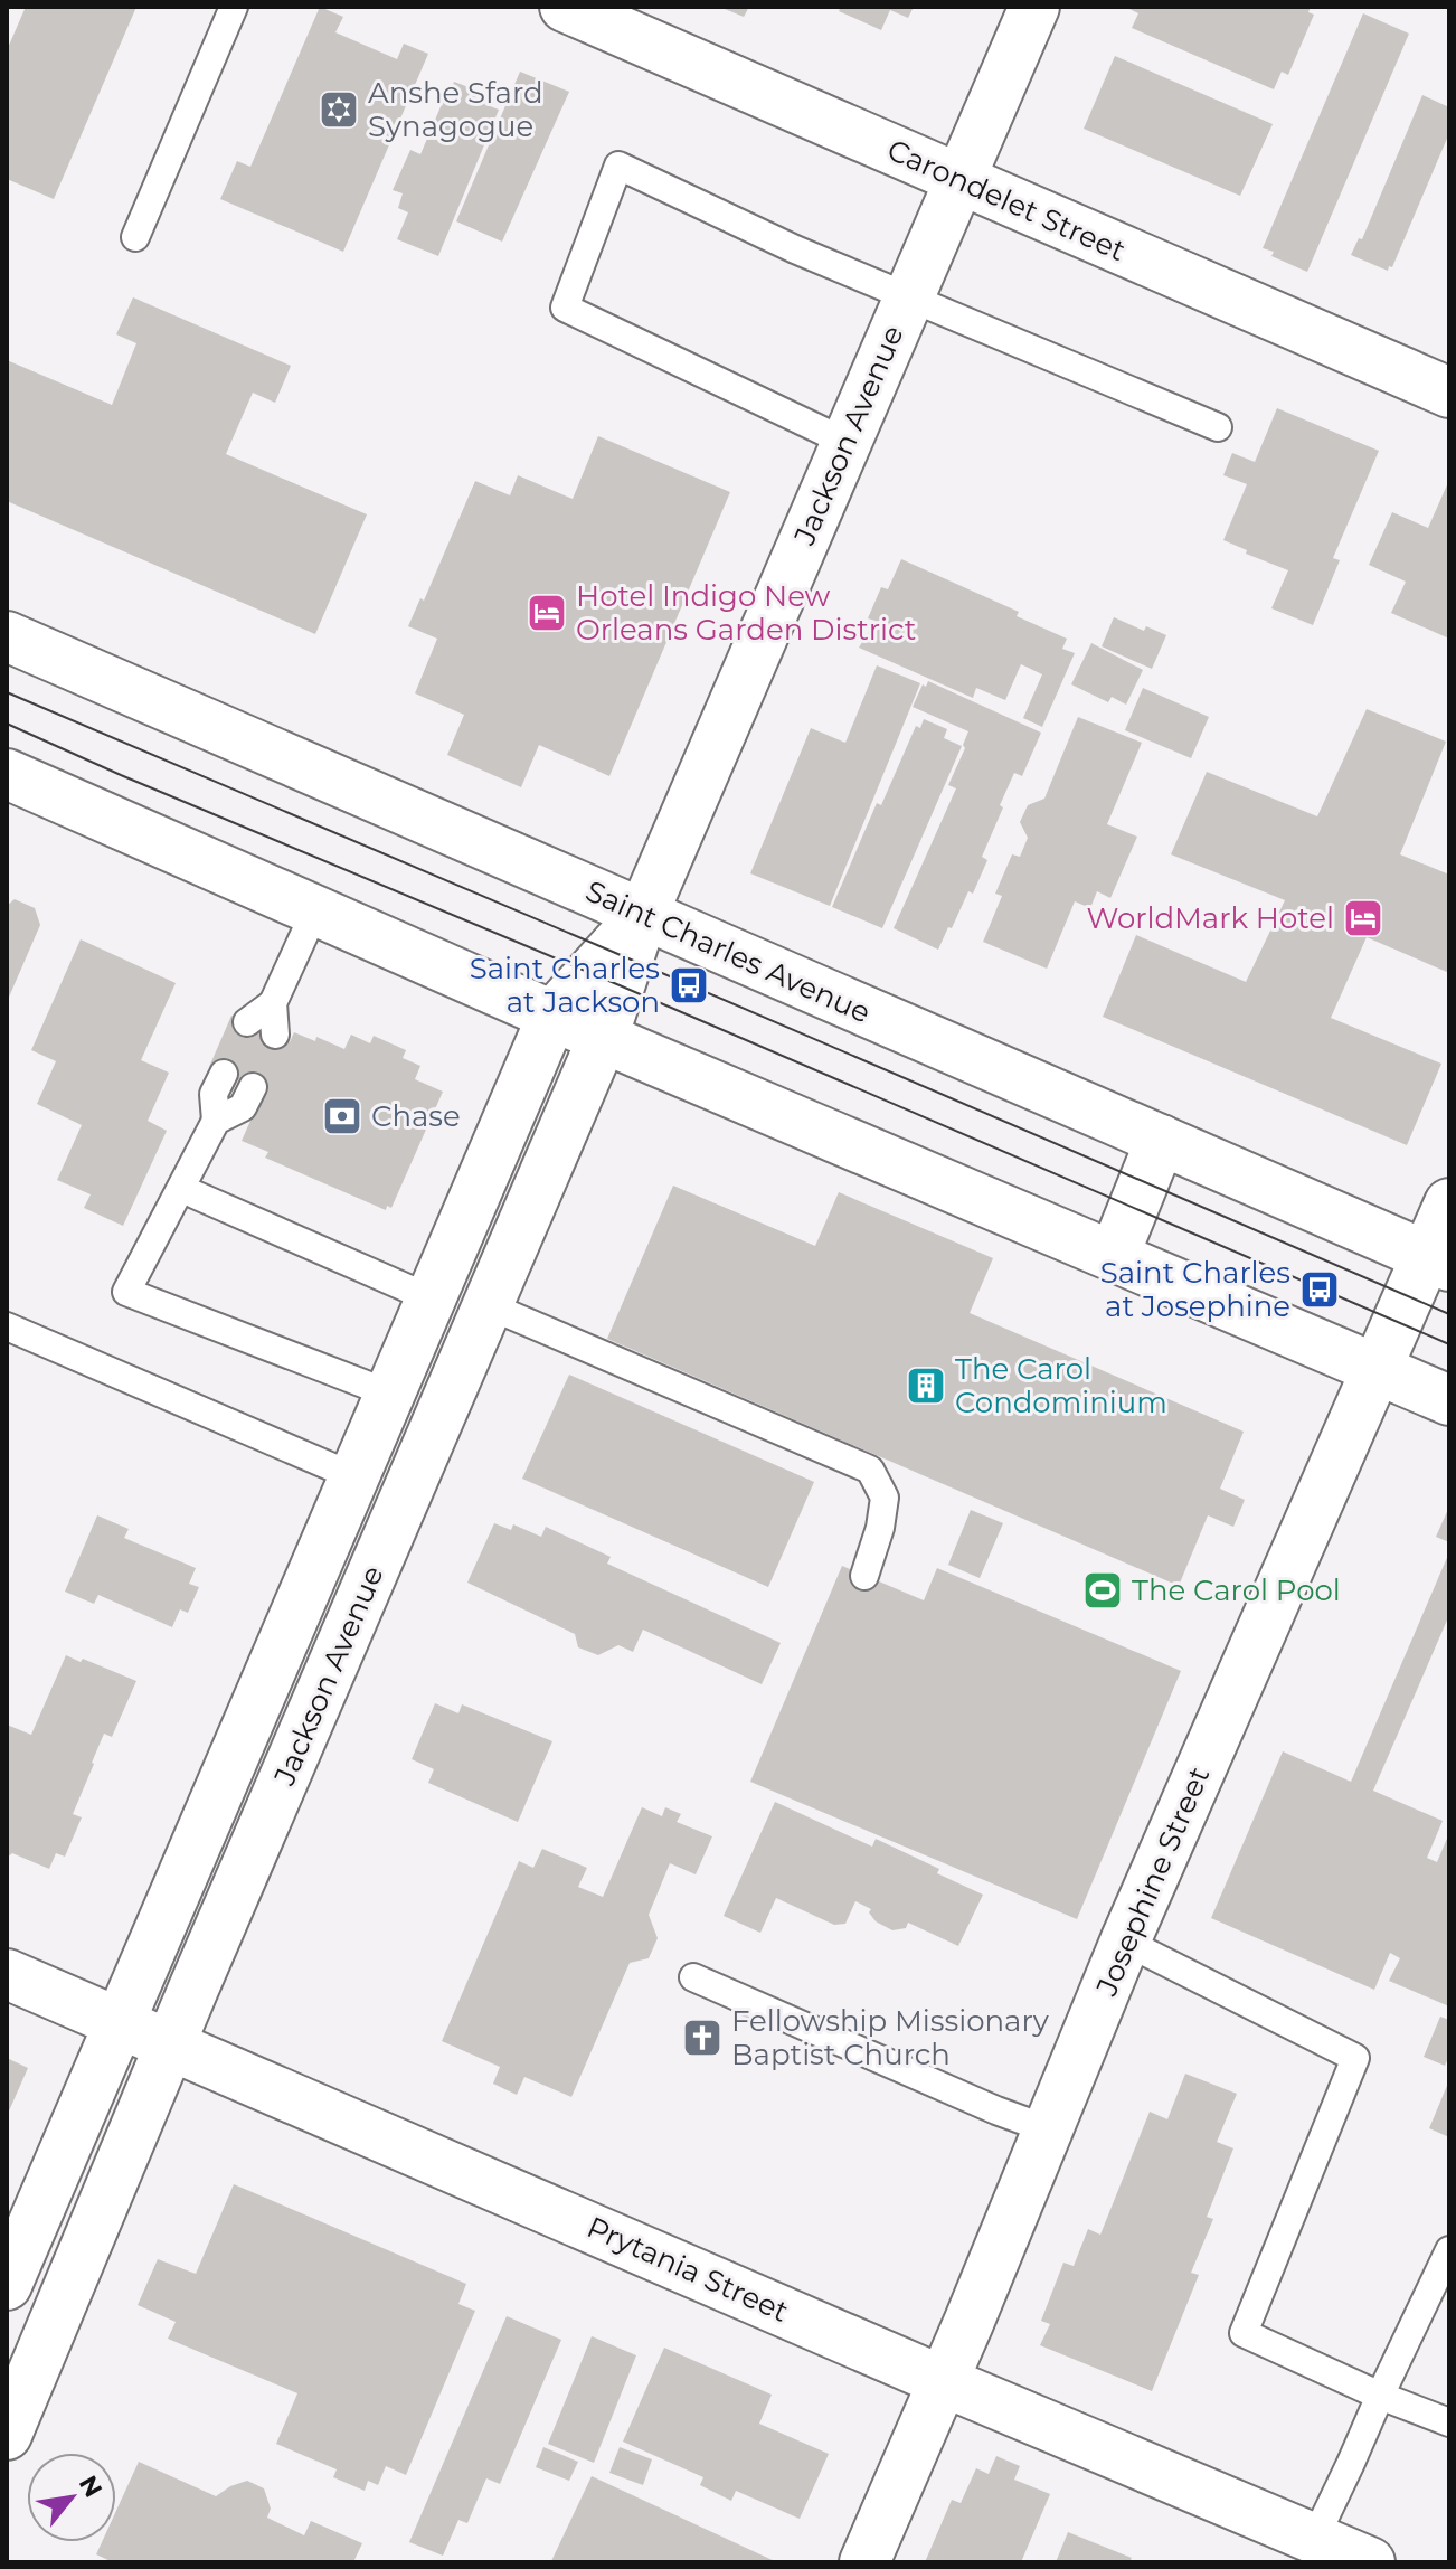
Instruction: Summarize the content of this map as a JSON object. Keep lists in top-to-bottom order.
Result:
{
  "streets": {
    "street": [
      "Carondelet Street",
      "Jackson Avenue",
      "Saint Charles Avenue",
      "Josephine Street",
      "Prytania Street"
    ]
  },
  "crossings": [
    ["Carondelet Street", "Jackson Avenue"],
    ["Jackson Avenue", "Saint Charles Avenue"],
    ["Jackson Avenue", "Prytania Street"],
    ["Saint Charles Avenue", "Josephine Street"],
    ["Josephine Street", "Prytania Street"]
  ],
  "places": {
    "synagogue": ["Anshe Sfard Synagogue"],
    "hotel": ["Hotel Indigo New Orleans Garden District", "WorldMark Hotel"],
    "bus stop": ["Saint Charles at Jackson", "Saint Charles at Josephine"],
    "bank": ["Chase"],
    "building": ["The Carol Condominium"],
    "sports": ["The Carol Pool"],
    "church": ["Fellowship Missionary Baptist Church"]
  },
  "north": "top right"
}
